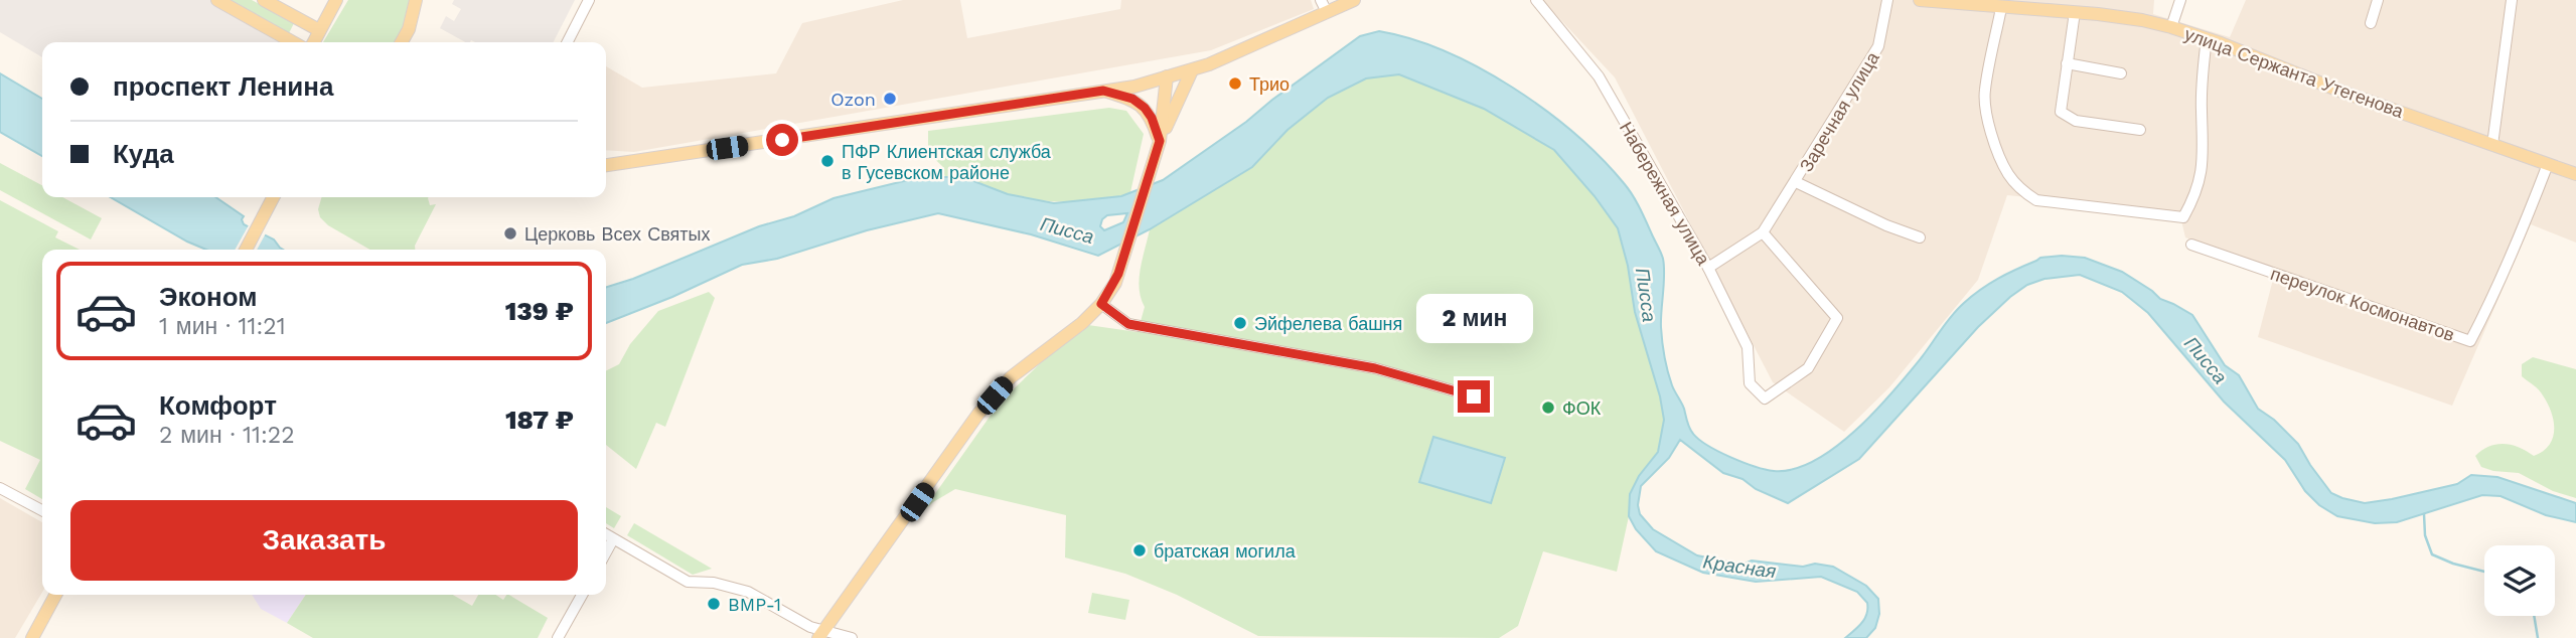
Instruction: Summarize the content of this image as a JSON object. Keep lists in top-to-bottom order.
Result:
{
  "streets": {
    "main road": ["улица Сержанта Утегенова"],
    "street": ["Заречная улица", "Набережная улица", "переулок Космонавтов"]
  },
  "crossings": [
    ["улица Сержанта Утегенова", "переулок Космонавтов"],
    ["Заречная улица", "Набережная улица"]
  ],
  "water": ["Писса", "Красная"],
  "places": [
    "Трио",
    "Ozon",
    "ПФР Клиентская служба в Гусевском районе",
    "Церковь Всех Святых",
    "Эйфелева башня",
    "ФОК",
    "братская могила",
    "BMP-1"
  ],
  "page": {
    "banner": ["проспект Ленина", "Куда"],
    "list": [
      {
        "name": "Эконом",
        "note": "1 мин · 11:21",
        "value": "139 ₽"
      },
      {
        "name": "Комфорт",
        "note": "2 мин · 11:22",
        "value": "187 ₽"
      }
    ],
    "bubble": "2 мин",
    "buttons": "Заказать"
  }
}
